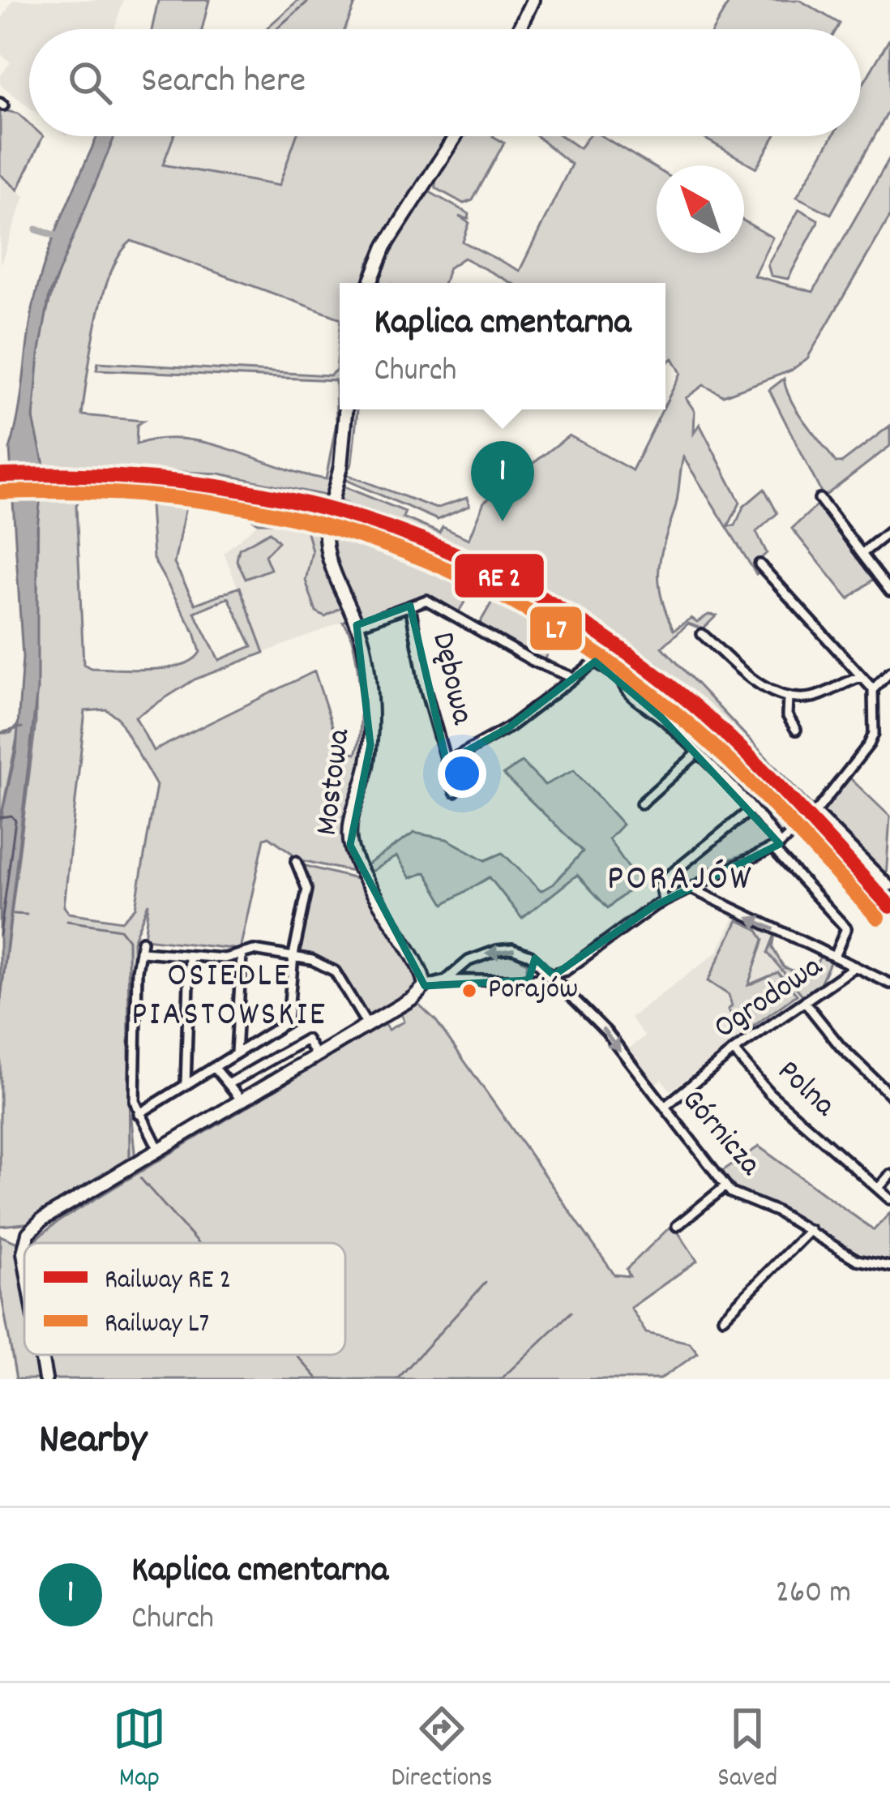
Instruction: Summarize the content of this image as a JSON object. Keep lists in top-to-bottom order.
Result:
{
  "streets": {
    "street": [
      "Dębowa",
      "Mostowa",
      "Ogrodowa",
      "Polna",
      "Górnicza"
    ]
  },
  "crossings": [
    ["Dębowa", "Mostowa"],
    ["Ogrodowa", "Polna"],
    ["Ogrodowa", "Górnicza"]
  ],
  "one_way": ["Górnicza"],
  "districts": ["PORAJÓW", "OSIEDLE PIASTOWSKIE"],
  "places": ["Porajów"],
  "lines": ["rail line L7"],
  "legend": ["Railway RE 2", "Railway L7"],
  "north": "top left",
  "page": {
    "search": "Search here",
    "popup": ["Kaplica cmentarna", "Church"],
    "pins": "1",
    "heading": "Nearby",
    "list": [
      {
        "mark": "1",
        "name": "Kaplica cmentarna",
        "note": "Church",
        "value": "260 m"
      }
    ],
    "nav": ["Map", "Directions", "Saved"]
  }
}
